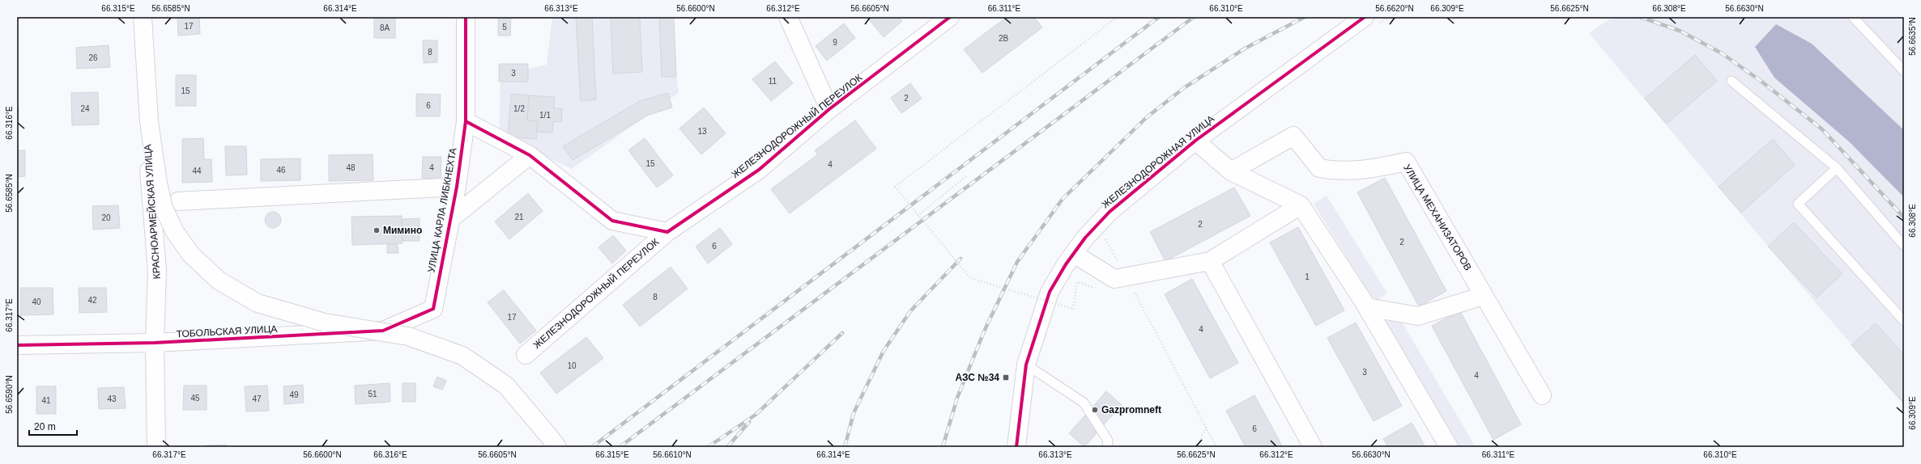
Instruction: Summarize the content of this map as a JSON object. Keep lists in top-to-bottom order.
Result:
{
  "streets": {
    "street": [
      "ЖЕЛЕЗНОДОРОЖНЫЙ ПЕРЕУЛОК",
      "ЖЕЛЕЗНОДОРОЖНАЯ УЛИЦА",
      "УЛИЦА КАРЛА ЛИБКНЕХТА",
      "КРАСНОАРМЕЙСКАЯ УЛИЦА",
      "УЛИЦА МЕХАНИЗАТОРОВ",
      "ТОБОЛЬСКАЯ УЛИЦА"
    ]
  },
  "crossings": [
    ["ЖЕЛЕЗНОДОРОЖНЫЙ ПЕРЕУЛОК", "УЛИЦА КАРЛА ЛИБКНЕХТА"],
    ["УЛИЦА КАРЛА ЛИБКНЕХТА", "ТОБОЛЬСКАЯ УЛИЦА"],
    ["КРАСНОАРМЕЙСКАЯ УЛИЦА", "ТОБОЛЬСКАЯ УЛИЦА"]
  ],
  "places": {
    "other": ["Мимино", "Gazpromneft"],
    "transit": ["АЗС №34"]
  },
  "house_numbers": [
    "17",
    "5",
    "8А",
    "2В",
    "9",
    "8",
    "26",
    "3",
    "11",
    "15",
    "2",
    "6",
    "24",
    "1/2",
    "1/1",
    "13",
    "15",
    "4",
    "48",
    "4",
    "46",
    "44",
    "21",
    "20",
    "2",
    "2",
    "6",
    "1",
    "8",
    "42",
    "40",
    "17",
    "4",
    "10",
    "3",
    "4",
    "51",
    "49",
    "45",
    "43",
    "47",
    "41",
    "6"
  ],
  "scale_bar": "20 m",
  "coordinates": [
    "66.315°E",
    "56.6585°N",
    "66.314°E",
    "66.313°E",
    "56.6600°N",
    "66.312°E",
    "56.6605°N",
    "66.311°E",
    "66.310°E",
    "56.6620°N",
    "66.309°E",
    "56.6625°N",
    "66.308°E",
    "56.6630°N",
    "56.6635°N",
    "66.316°E",
    "66.317°E",
    "56.6590°N",
    "56.6610°N"
  ]
}
